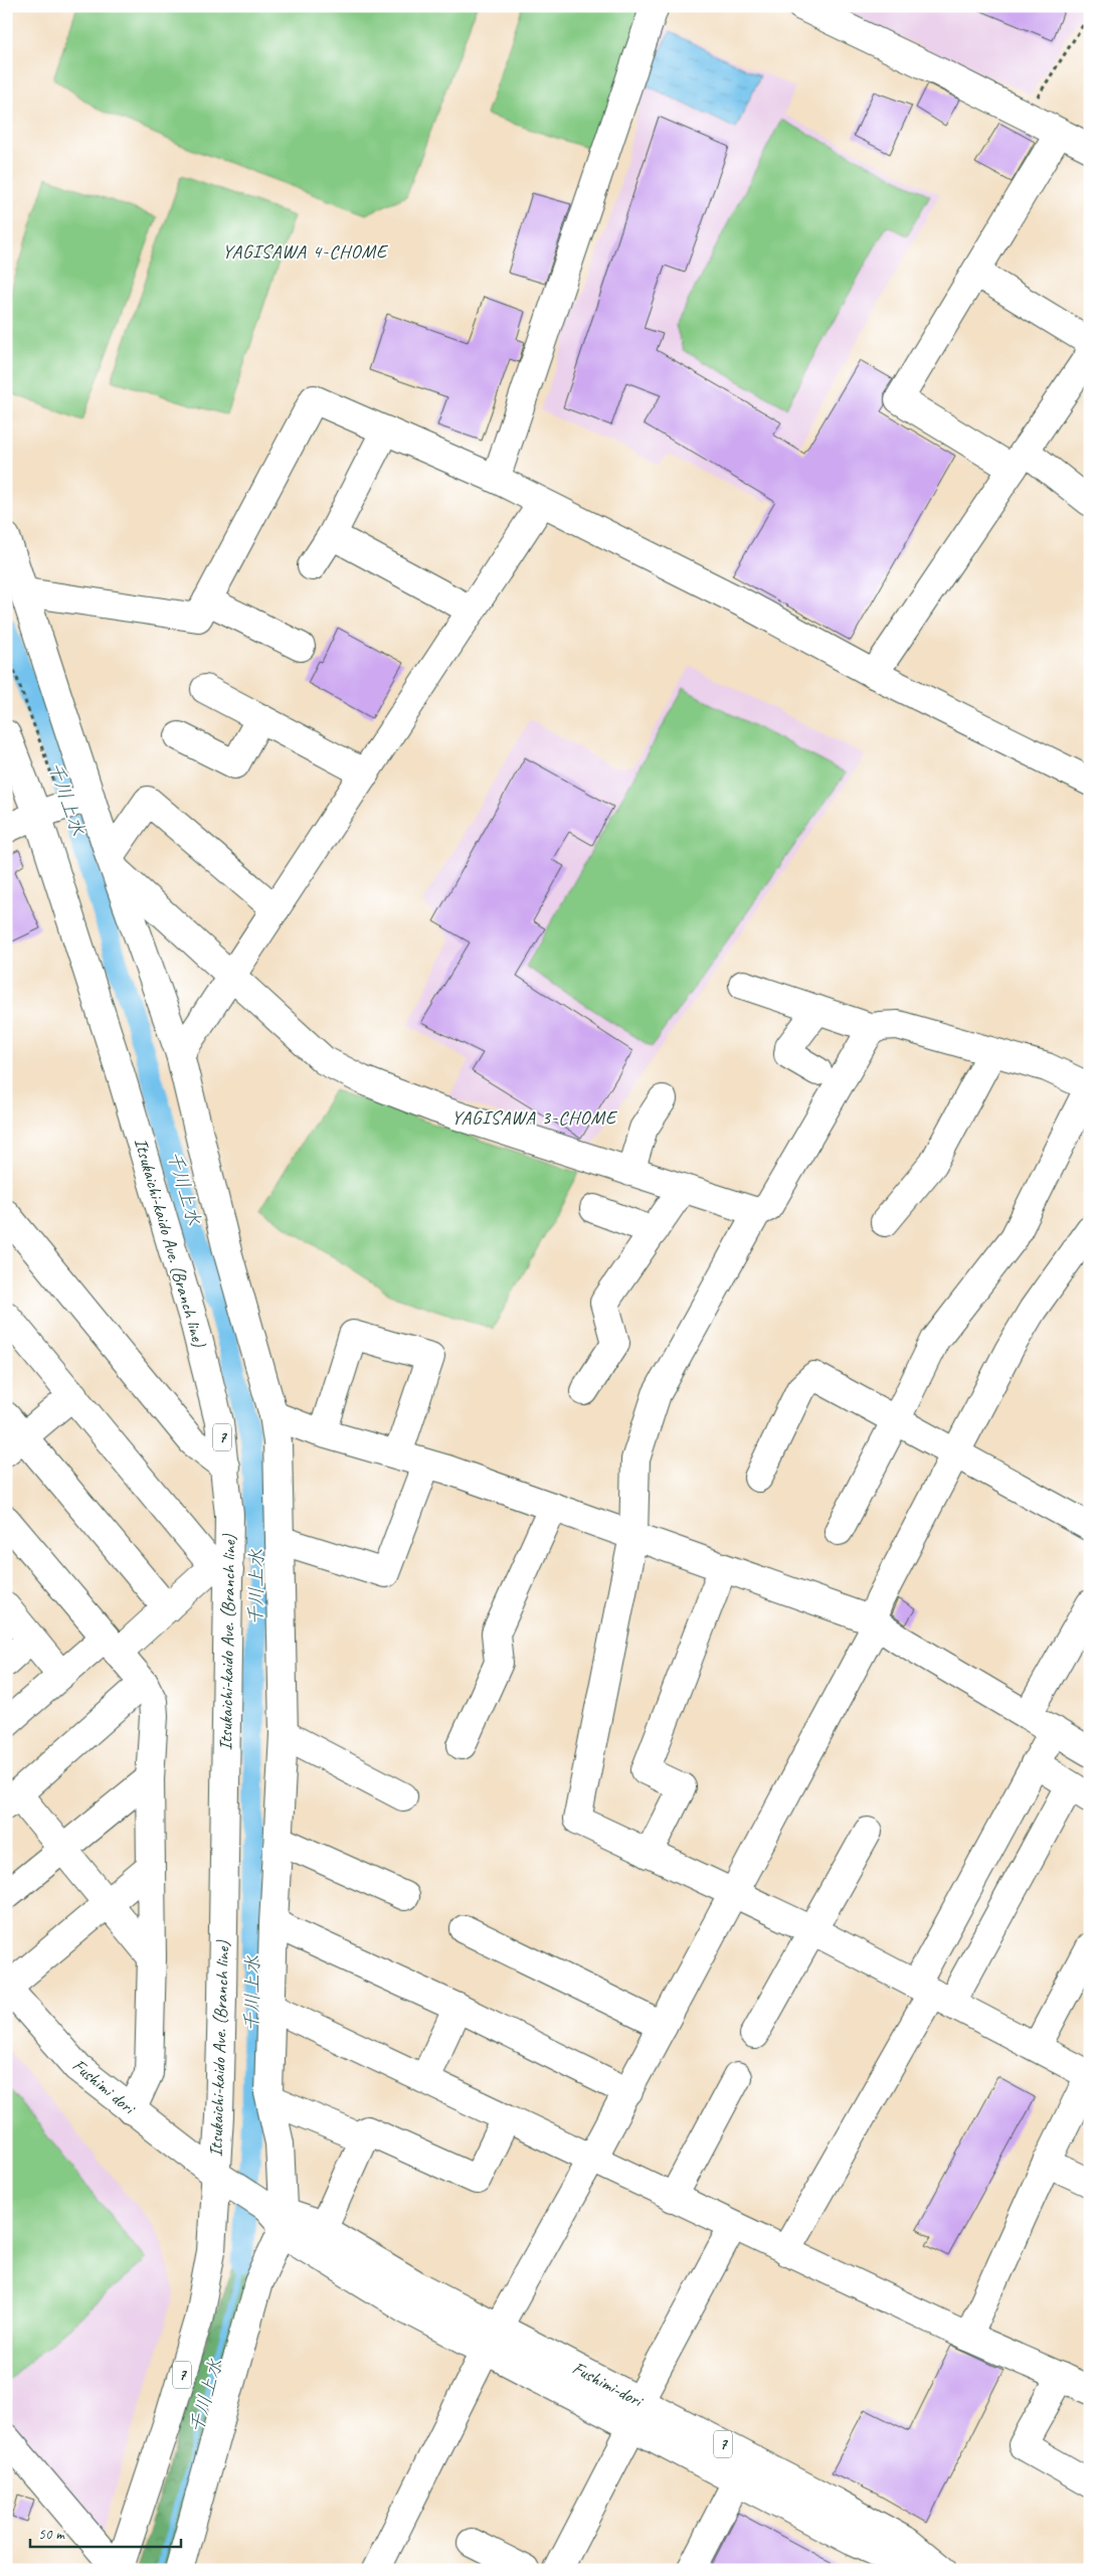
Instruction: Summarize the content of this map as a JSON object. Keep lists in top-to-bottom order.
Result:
{
  "streets": {
    "street": [
      "Itsukaichi-kaido Ave. (Branch line)",
      "7",
      "Fushimi dori",
      "Fushimi-dori"
    ]
  },
  "crossings": [
    ["Itsukaichi-kaido Ave. (Branch line)", "Fushimi dori"],
    ["Itsukaichi-kaido Ave. (Branch line)", "Fushimi-dori"],
    ["Fushimi dori", "Fushimi-dori"]
  ],
  "districts": ["YAGISAWA 4-CHOME", "YAGISAWA 3-CHOME"],
  "water": ["千川上水"],
  "scale_bar": "50 m"
}
